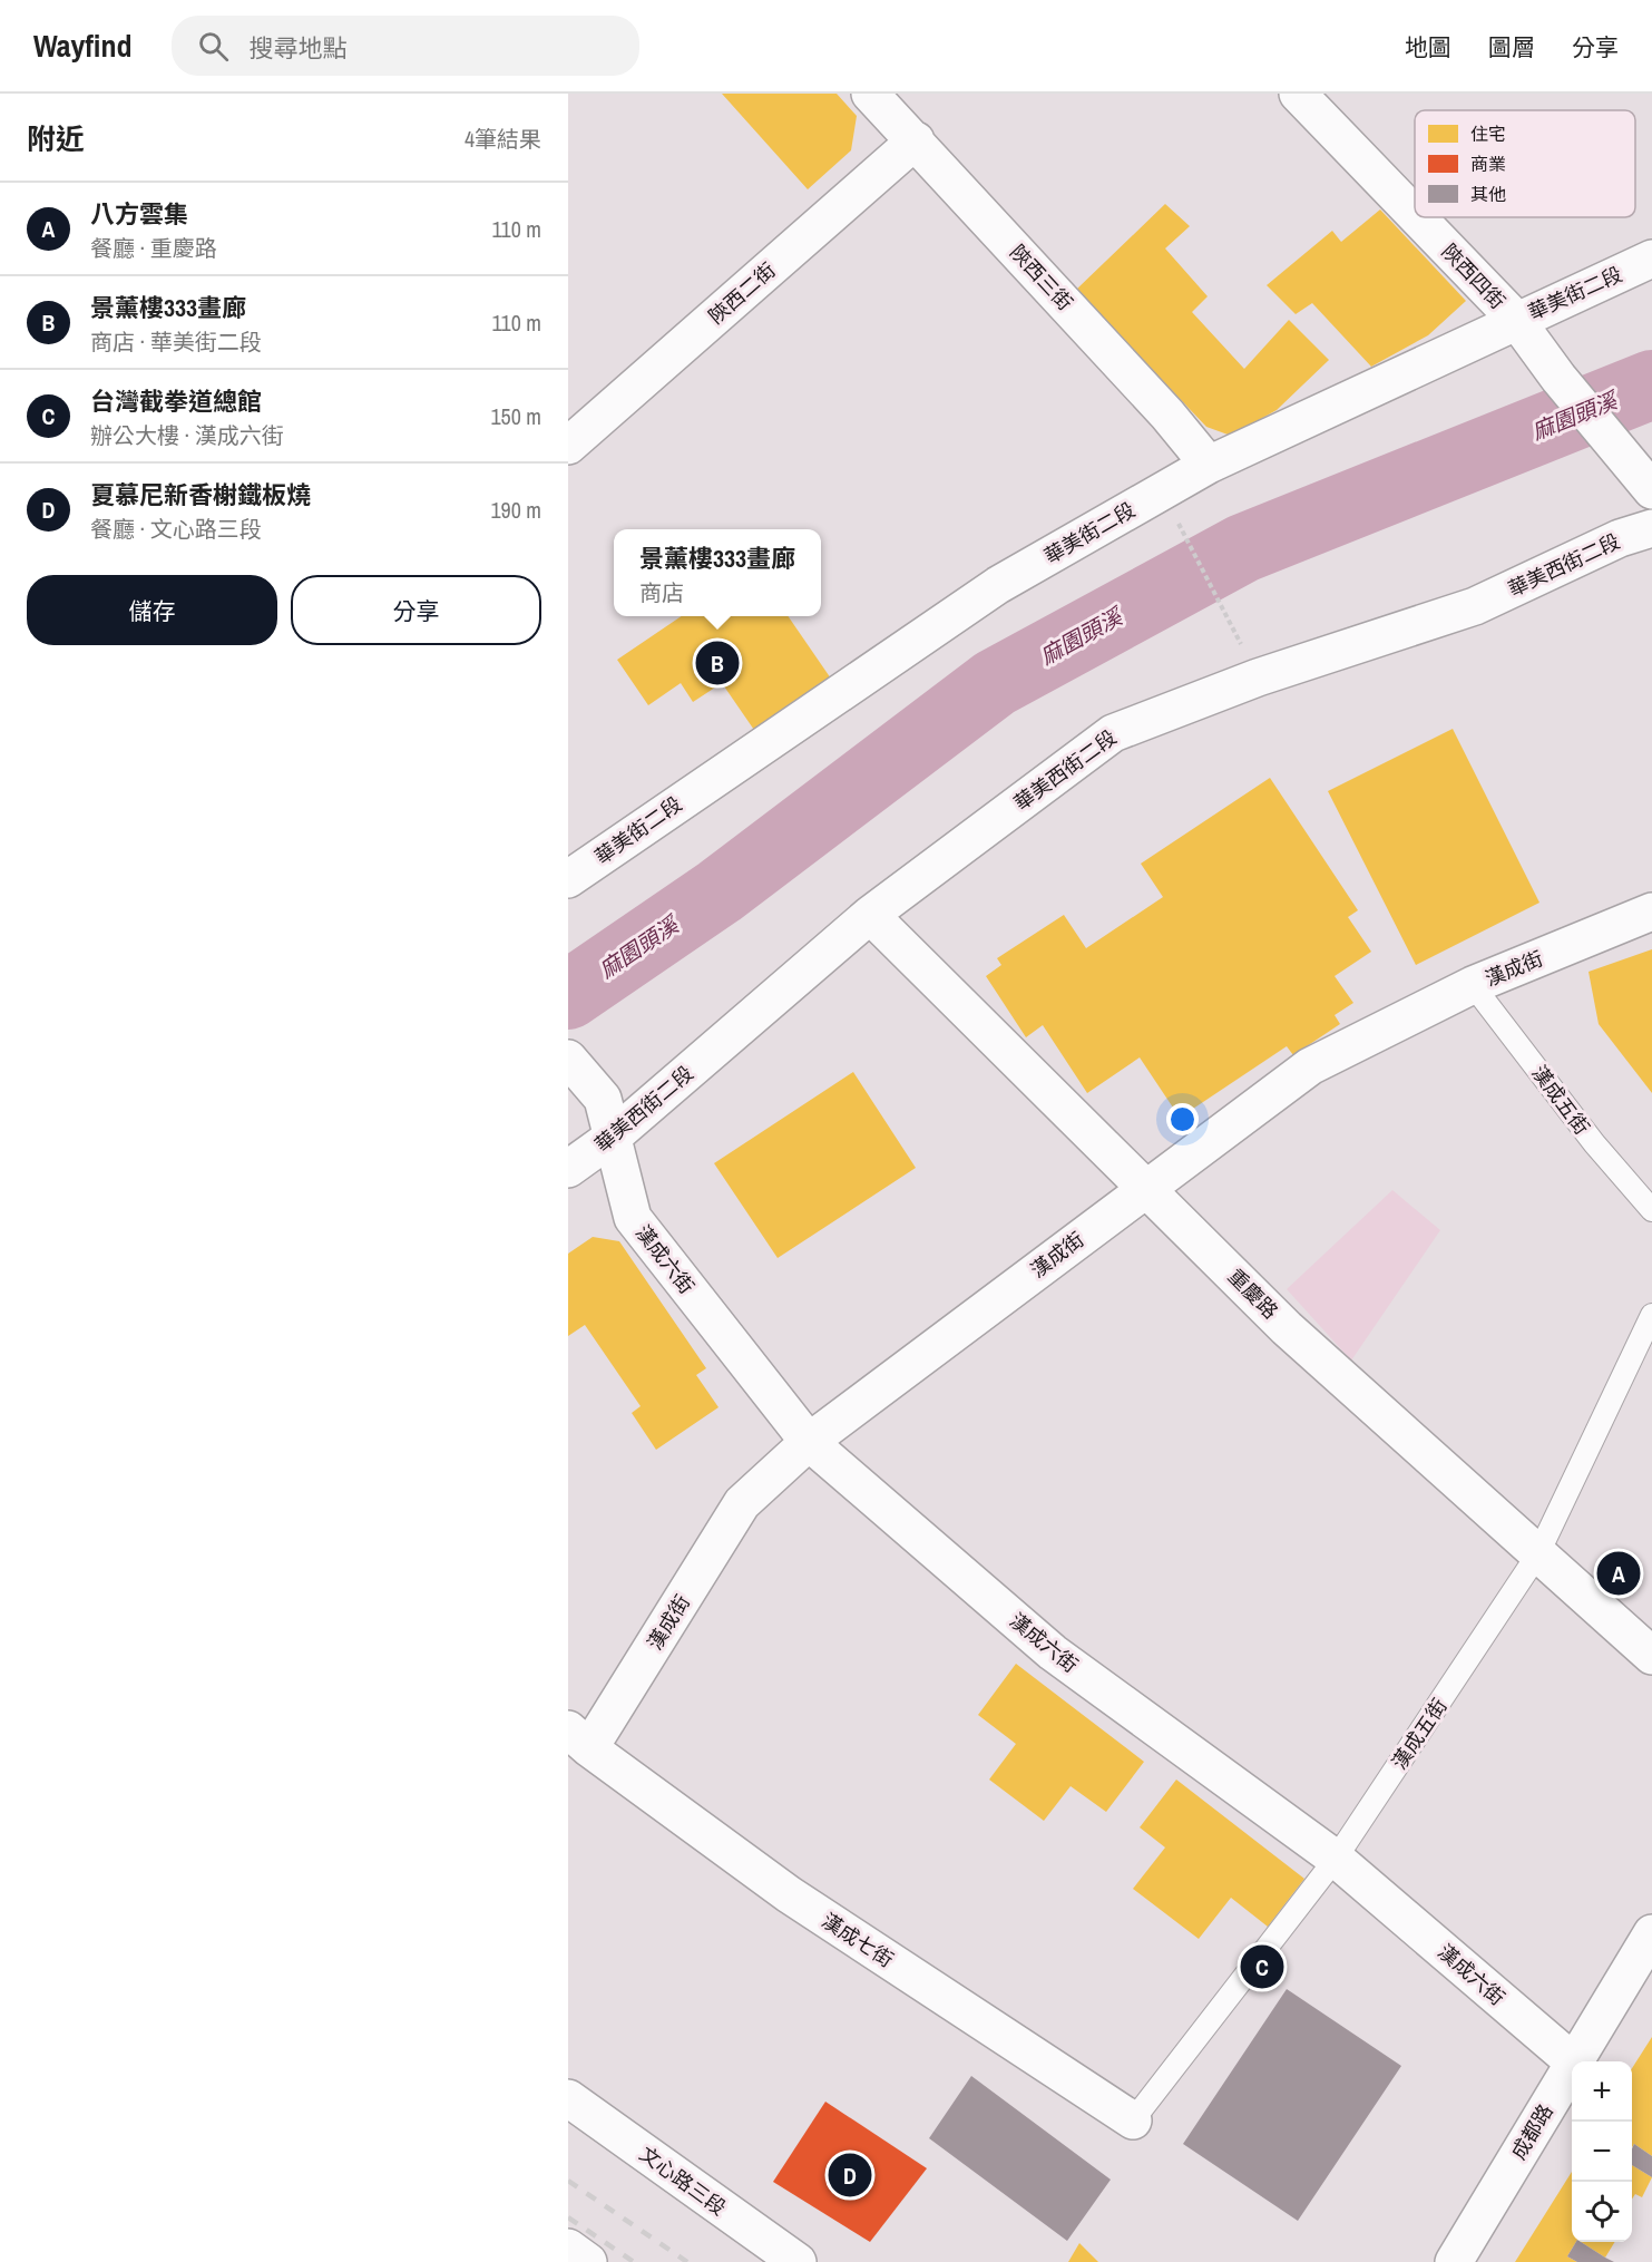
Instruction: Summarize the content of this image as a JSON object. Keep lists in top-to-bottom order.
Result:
{
  "streets": {
    "street": [
      "陝西四街",
      "陝西三街",
      "陝西二街",
      "華美街二段",
      "華美西街二段",
      "漢成街",
      "漢成六街",
      "重慶路",
      "漢成七街",
      "成都路",
      "文心路三段"
    ],
    "lane": ["漢成五街"]
  },
  "crossings": [
    ["陝西四街", "華美街二段"],
    ["陝西三街", "陝西二街"],
    ["陝西三街", "華美街二段"],
    ["華美西街二段", "漢成六街"],
    ["華美西街二段", "重慶路"],
    ["漢成街", "漢成五街"],
    ["漢成街", "漢成六街"],
    ["漢成街", "重慶路"],
    ["漢成街", "漢成七街"],
    ["漢成五街", "漢成六街"],
    ["漢成五街", "重慶路"],
    ["漢成五街", "漢成七街"]
  ],
  "water": ["麻園頭溪"],
  "legend": ["住宅", "商業", "其他"],
  "page": {
    "header": "Wayfind",
    "search": "搜尋地點",
    "nav": ["地圖", "圖層", "分享"],
    "heading": ["附近", "4筆結果"],
    "list": [
      {
        "mark": "A",
        "name": "八方雲集",
        "note": "餐廳 · 重慶路",
        "value": "110 m"
      },
      {
        "mark": "B",
        "name": "景薰樓333畫廊",
        "note": "商店 · 華美街二段",
        "value": "110 m"
      },
      {
        "mark": "C",
        "name": "台灣截拳道總館",
        "note": "辦公大樓 · 漢成六街",
        "value": "150 m"
      },
      {
        "mark": "D",
        "name": "夏慕尼新香榭鐵板燒",
        "note": "餐廳 · 文心路三段",
        "value": "190 m"
      }
    ],
    "popup": ["景薰樓333畫廊", "商店"],
    "buttons": ["儲存", "分享"],
    "pins": [
      "B",
      "A",
      "C",
      "D"
    ],
    "map_buttons": ["+", "−"]
  }
}
